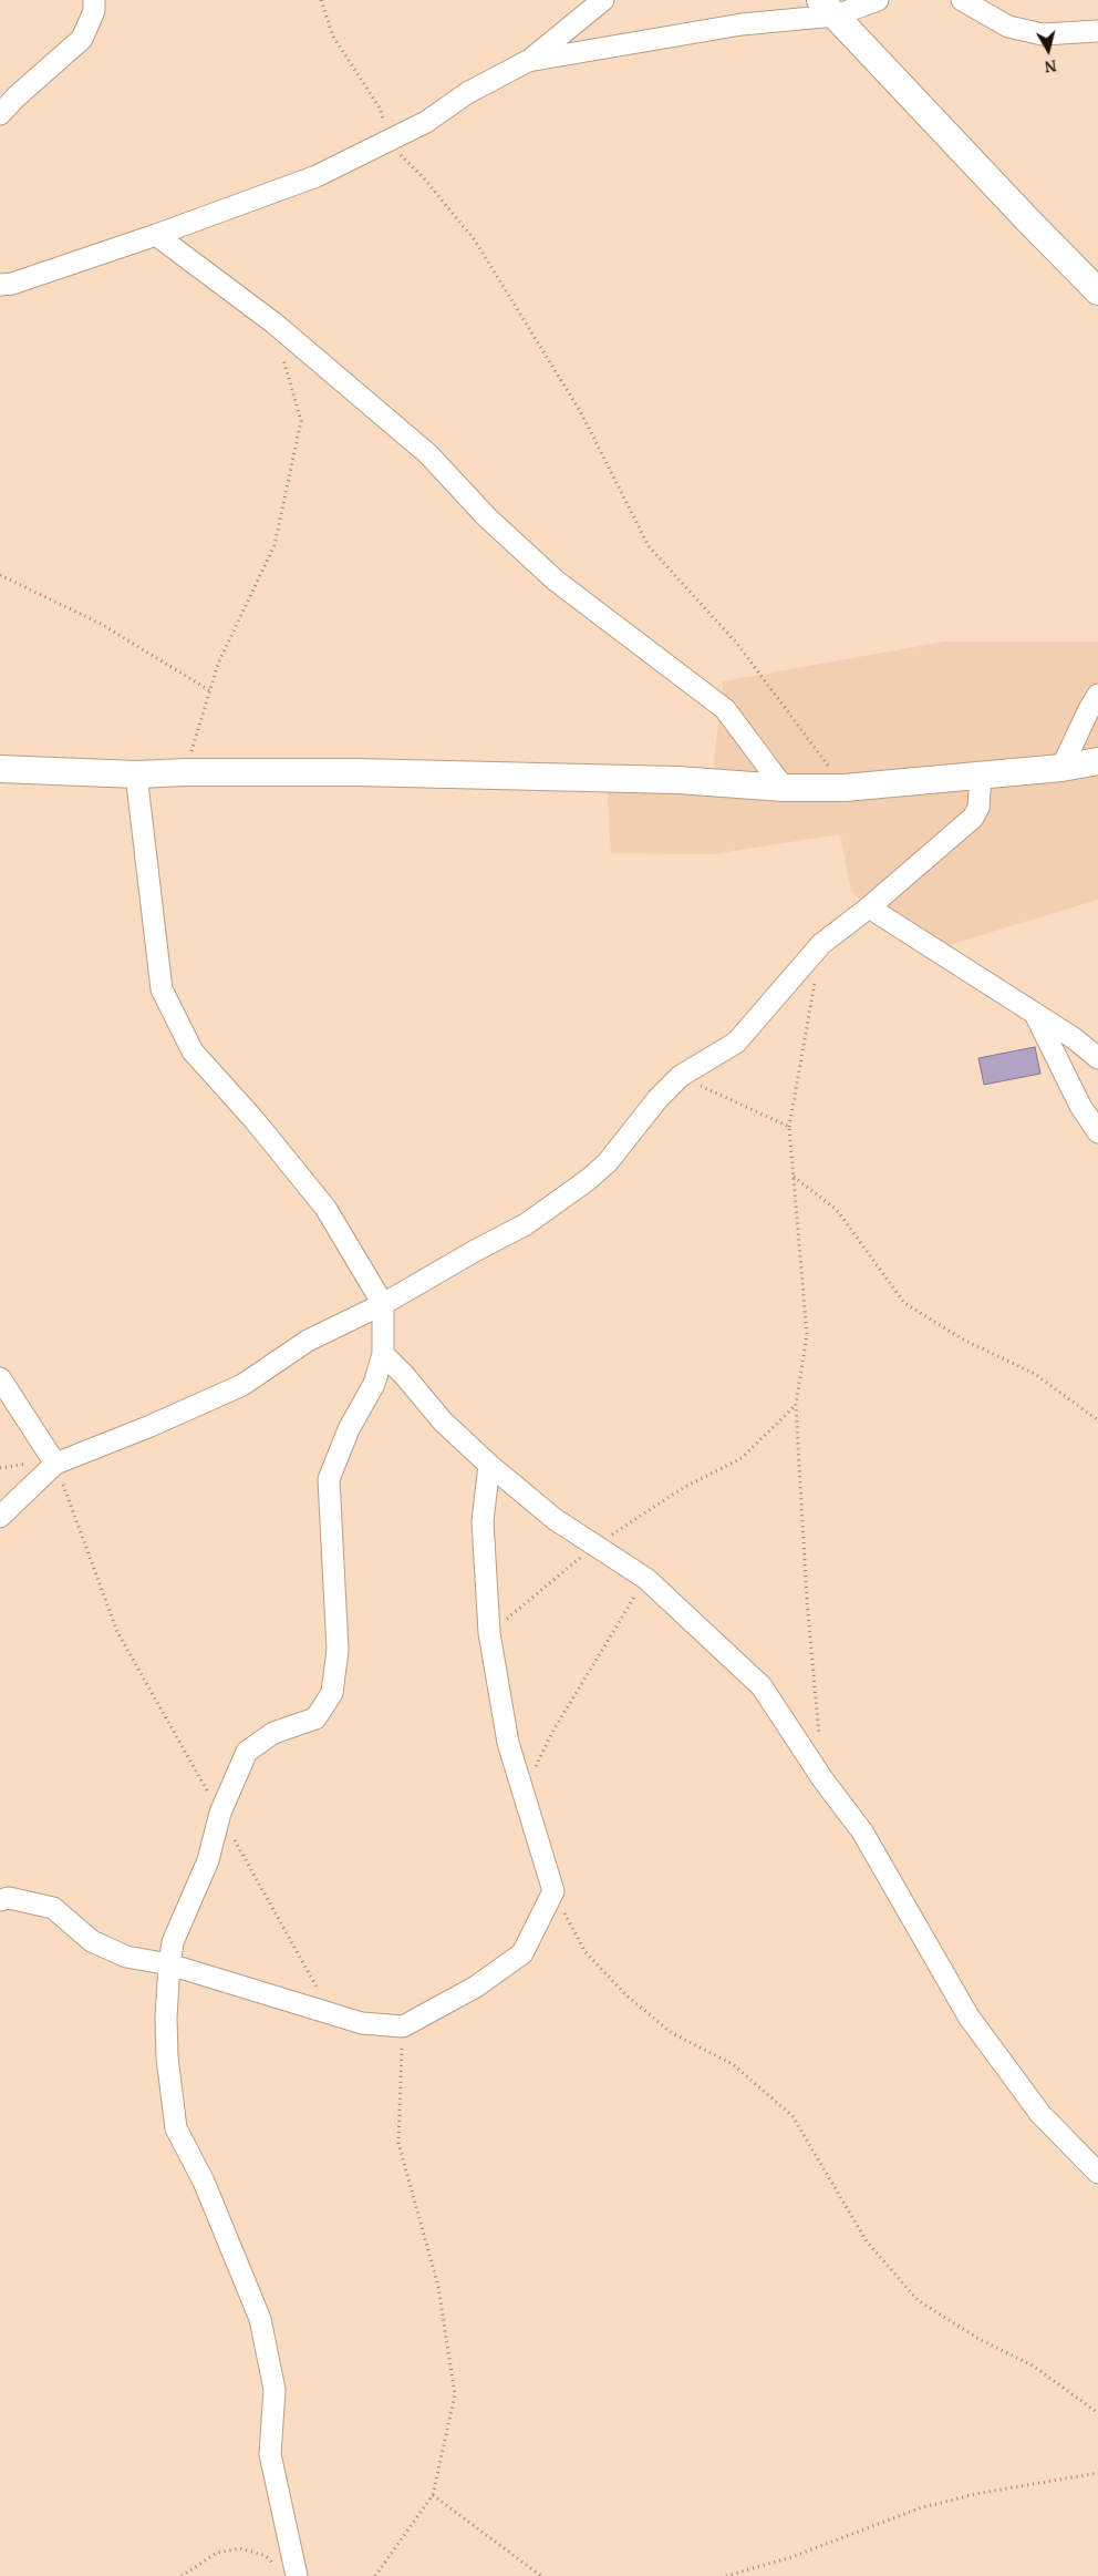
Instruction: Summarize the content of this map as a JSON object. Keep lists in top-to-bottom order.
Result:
{
  "north": "bottom"
}
